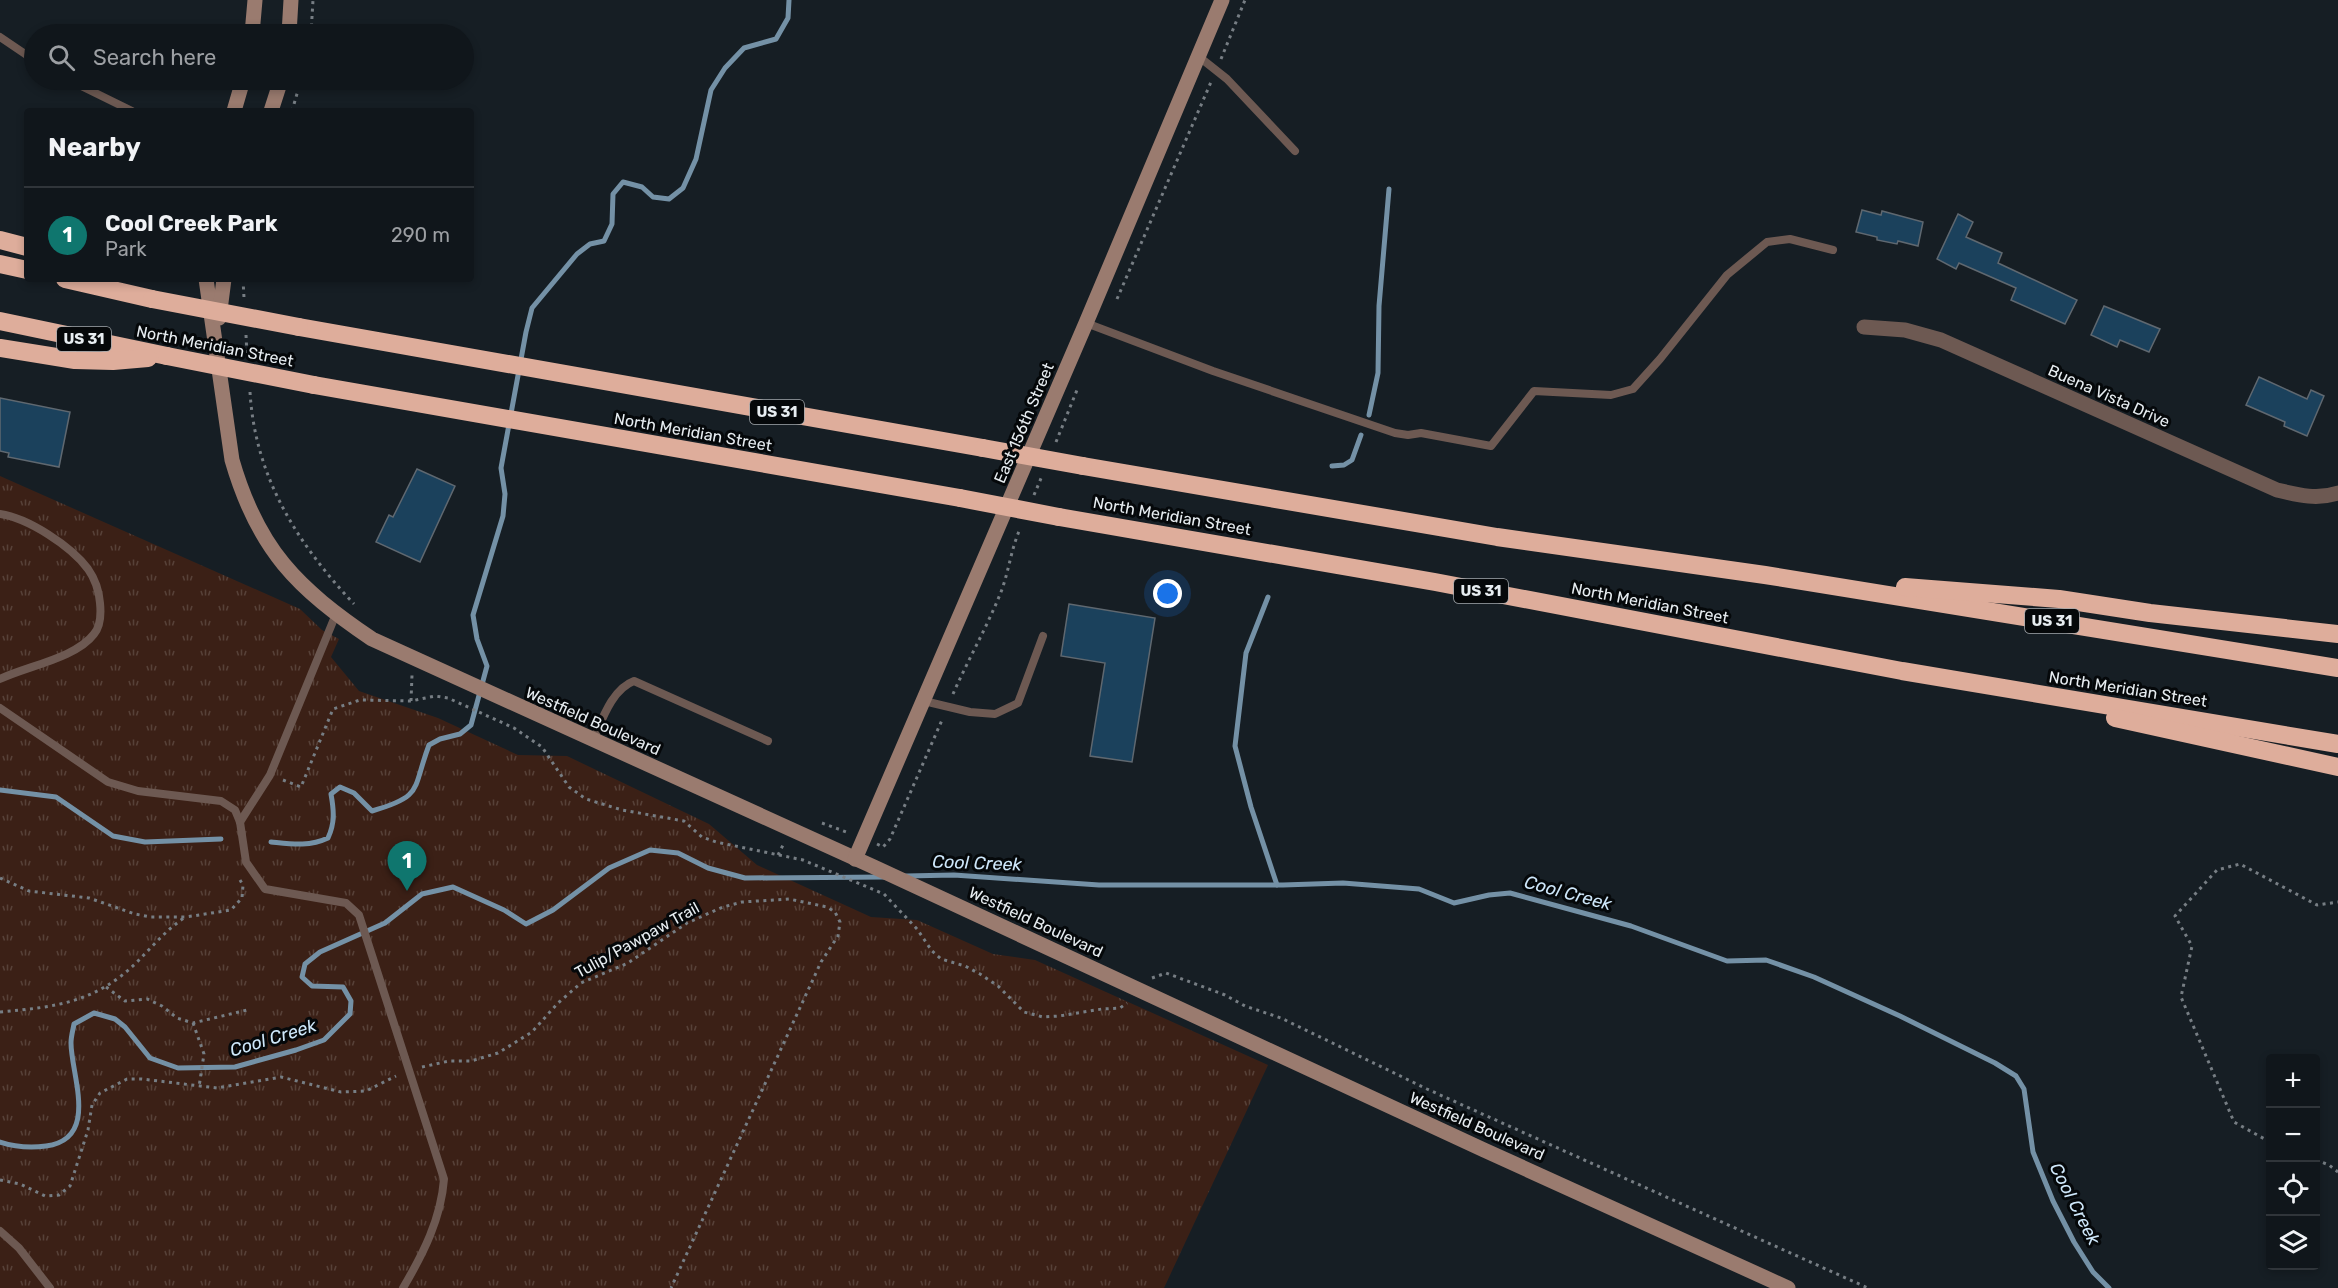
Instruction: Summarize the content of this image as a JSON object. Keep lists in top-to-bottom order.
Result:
{
  "streets": {
    "highway": ["US 31", "North Meridian Street"],
    "street": ["Buena Vista Drive", "East 156th Street", "Westfield Boulevard"],
    "path": ["Tulip/Pawpaw Trail"]
  },
  "crossings": [
    ["East 156th Street", "Westfield Boulevard"]
  ],
  "water": ["Cool Creek"],
  "page": {
    "search": "Search here",
    "heading": "Nearby",
    "list": [
      {
        "mark": "1",
        "name": "Cool Creek Park",
        "note": "Park",
        "value": "290 m"
      }
    ],
    "pins": "1",
    "map_buttons": ["+", "−"]
  }
}
